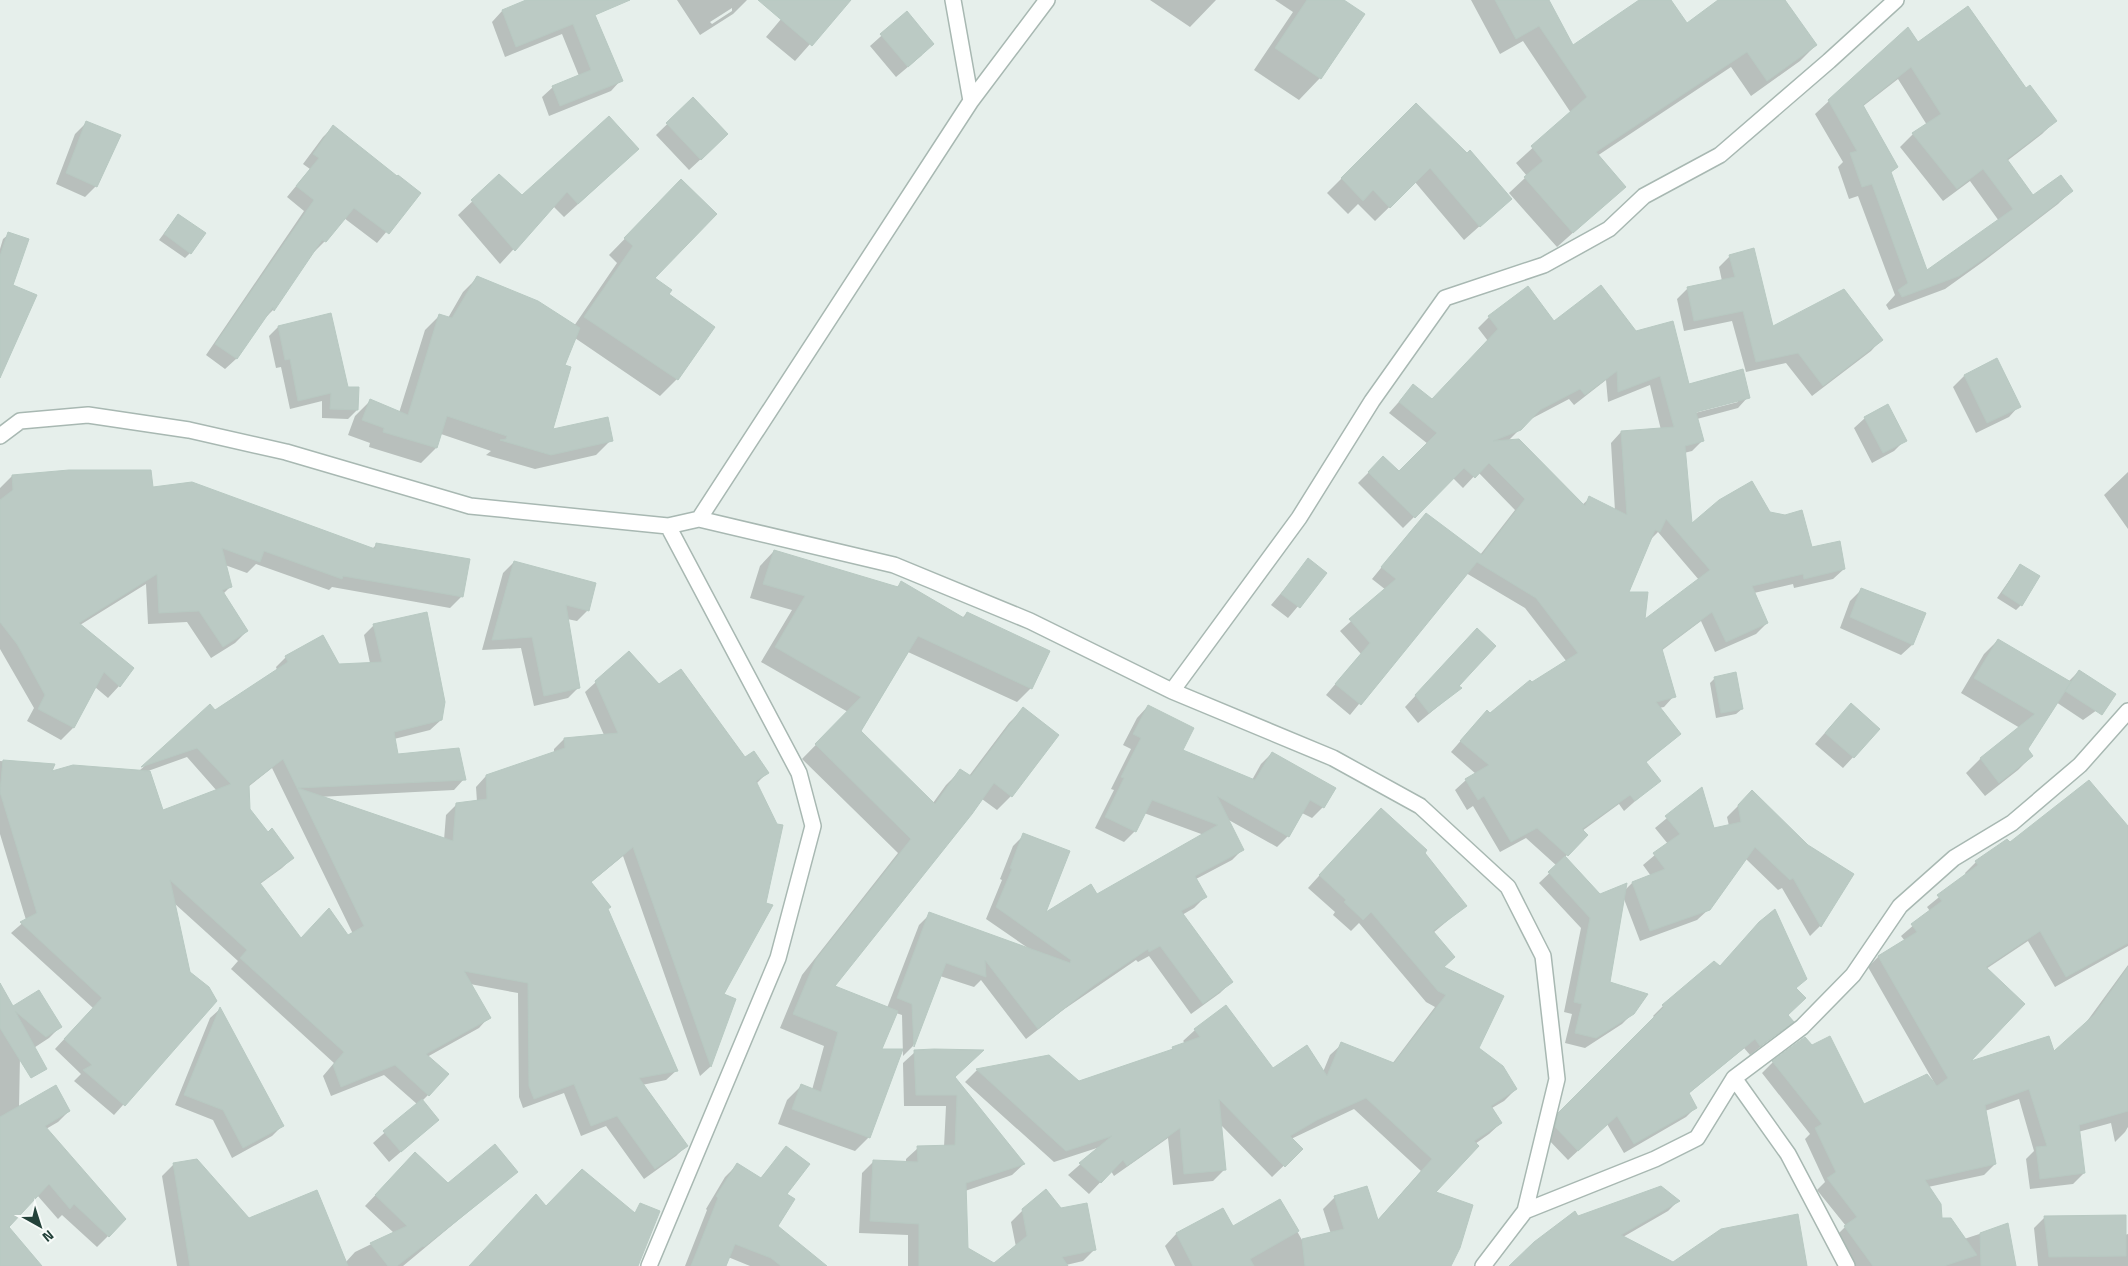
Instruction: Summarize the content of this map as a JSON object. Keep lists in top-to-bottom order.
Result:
{
  "north": "bottom right"
}
